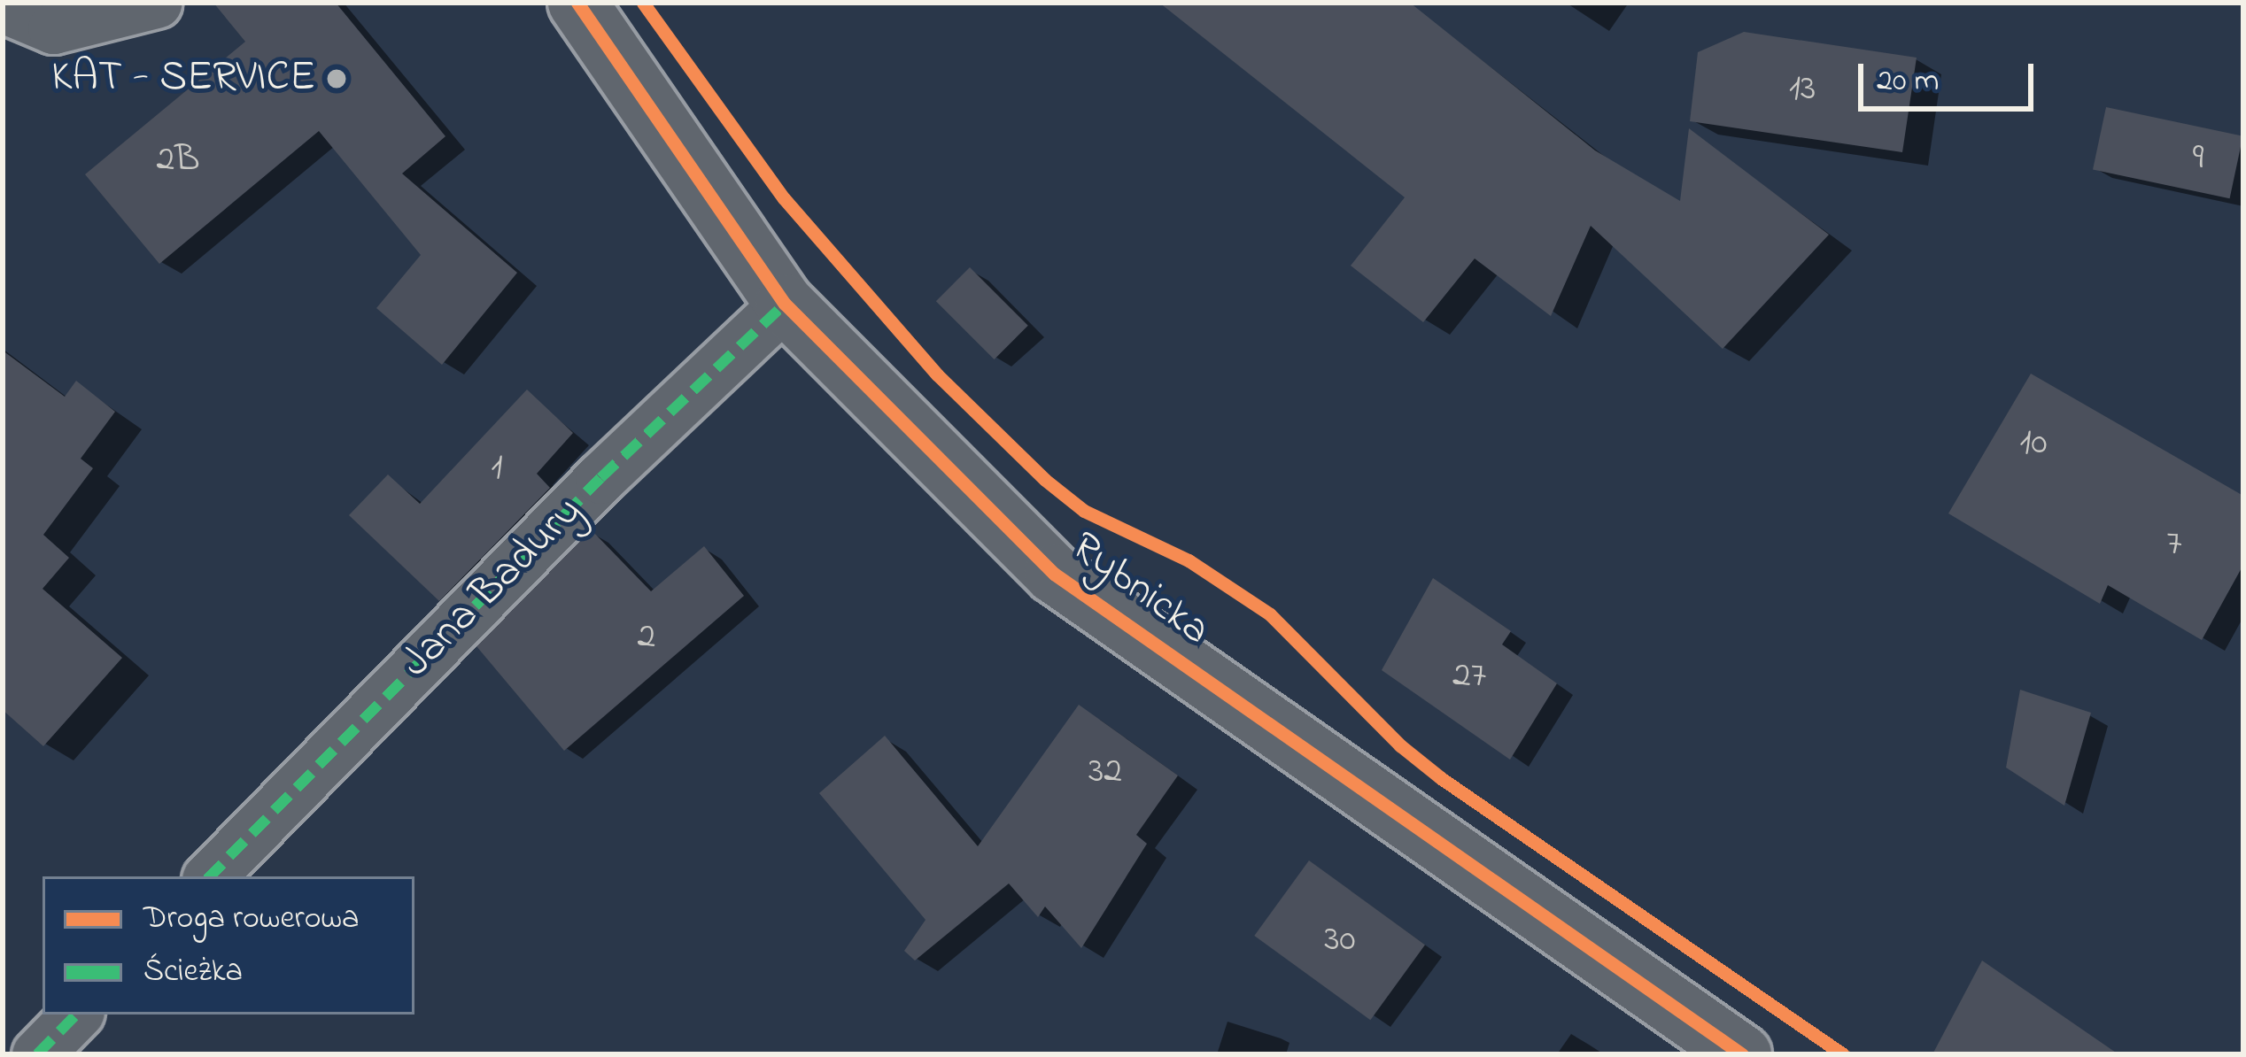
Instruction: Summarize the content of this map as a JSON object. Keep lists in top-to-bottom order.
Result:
{
  "streets": {
    "street": ["Jana Badury", "Rybnicka"]
  },
  "crossings": [
    ["Jana Badury", "Rybnicka"]
  ],
  "places": ["KAT - SERVICE"],
  "house_numbers": [
    "13",
    "9",
    "2B",
    "10",
    "1",
    "7",
    "2",
    "27",
    "32",
    "30"
  ],
  "legend": ["Droga rowerowa", "Ścieżka"],
  "scale_bar": "20 m"
}
